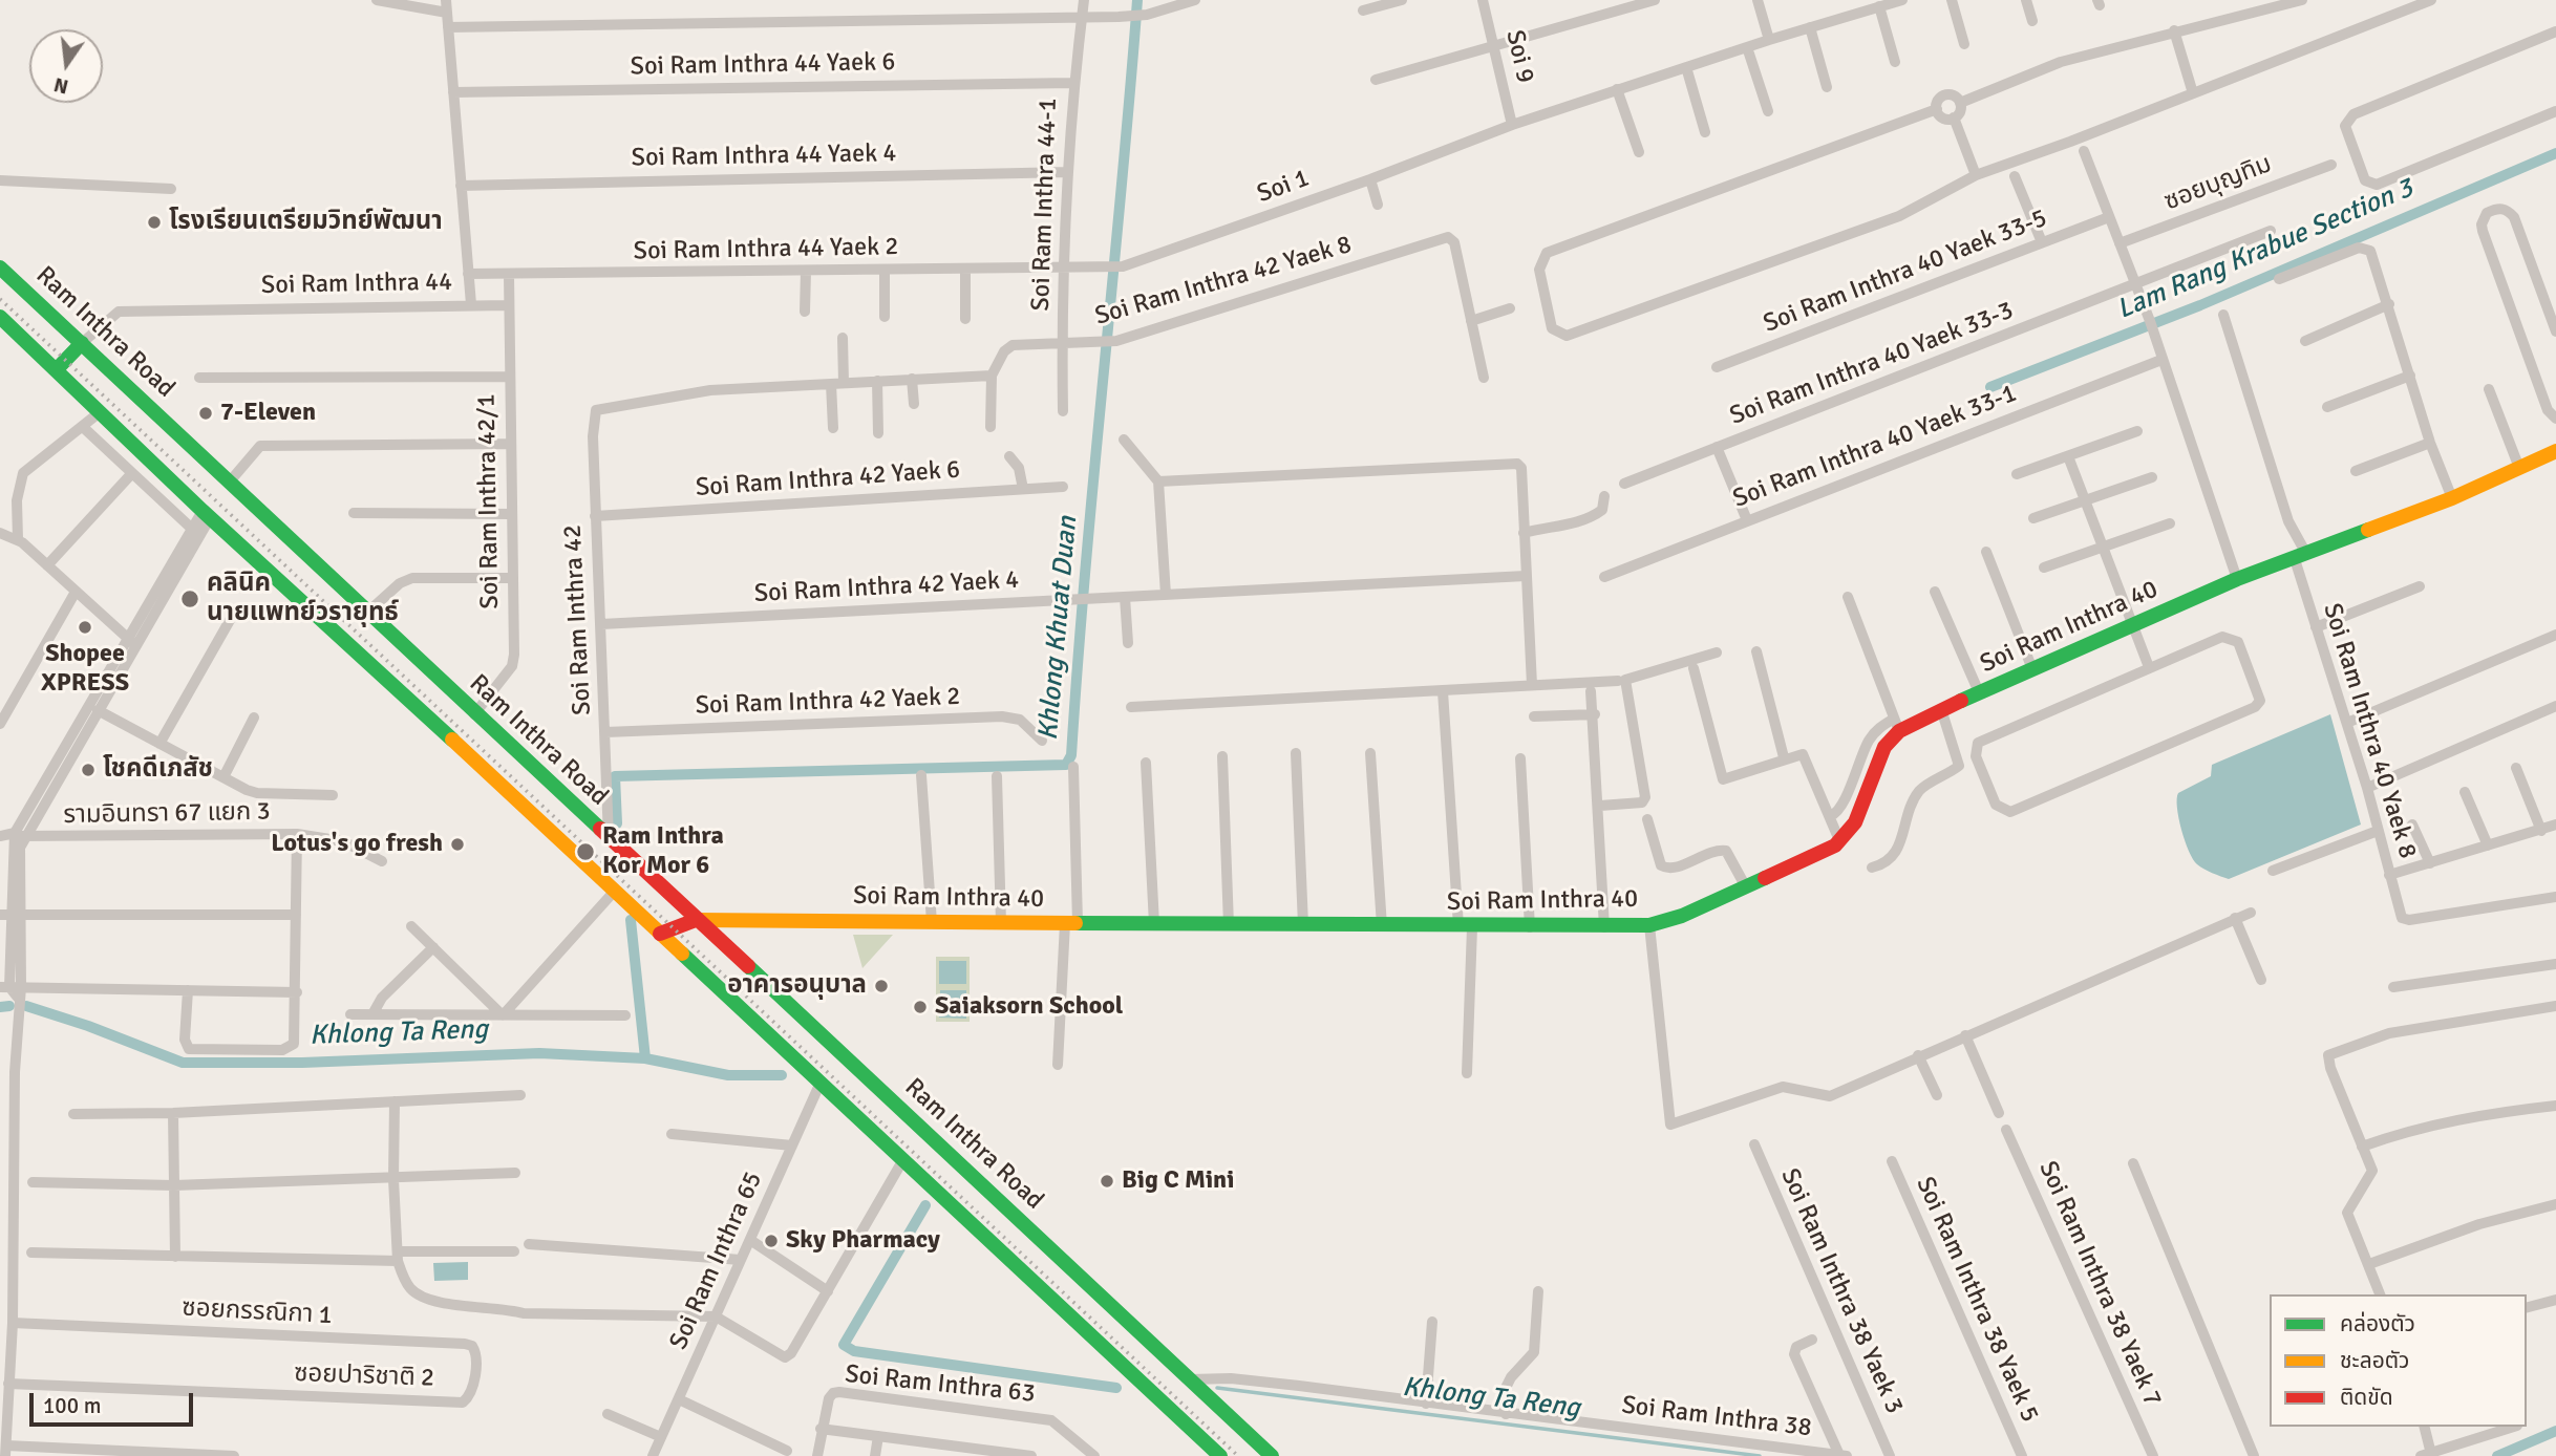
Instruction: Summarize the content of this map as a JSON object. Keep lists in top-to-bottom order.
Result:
{
  "streets": {
    "main road": ["Ram Inthra Road", "Soi Ram Inthra 40"],
    "street": [
      "Soi 9",
      "Soi Ram Inthra 44 Yaek 6",
      "Soi Ram Inthra 44 Yaek 4",
      "ซอยบุญทิม",
      "Soi 1",
      "Soi Ram Inthra 44-1",
      "Soi Ram Inthra 44 Yaek 2",
      "Soi Ram Inthra 40 Yaek 33-5",
      "Soi Ram Inthra 42 Yaek 8",
      "Soi Ram Inthra 44",
      "Soi Ram Inthra 40 Yaek 33-3",
      "Soi Ram Inthra 40 Yaek 33-1",
      "Soi Ram Inthra 42 Yaek 6",
      "Soi Ram Inthra 42/1",
      "Soi Ram Inthra 42 Yaek 4",
      "Soi Ram Inthra 42",
      "Soi Ram Inthra 42 Yaek 2",
      "Soi Ram Inthra 40 Yaek 8",
      "รามอินทรา 67 แยก 3",
      "Soi Ram Inthra 65",
      "Soi Ram Inthra 38 Yaek 7",
      "Soi Ram Inthra 38 Yaek 3",
      "Soi Ram Inthra 38 Yaek 5",
      "ซอยกรรณิกา 1",
      "ซอยปาริชาติ 2",
      "Soi Ram Inthra 63",
      "Soi Ram Inthra 38"
    ]
  },
  "crossings": [
    ["Soi 9", "Soi 1"],
    ["Soi Ram Inthra 44 Yaek 6", "Soi Ram Inthra 44-1"],
    ["Soi Ram Inthra 44 Yaek 6", "Soi Ram Inthra 44"],
    ["Soi Ram Inthra 44 Yaek 4", "Soi Ram Inthra 44-1"],
    ["Soi Ram Inthra 44 Yaek 4", "Soi Ram Inthra 44"],
    ["Soi 1", "Soi Ram Inthra 44-1"],
    ["Soi 1", "Soi Ram Inthra 44 Yaek 2"],
    ["Soi Ram Inthra 44-1", "Soi Ram Inthra 44 Yaek 2"],
    ["Soi Ram Inthra 44-1", "Soi Ram Inthra 42 Yaek 8"],
    ["Soi Ram Inthra 44 Yaek 2", "Soi Ram Inthra 44"],
    ["Soi Ram Inthra 44 Yaek 2", "Soi Ram Inthra 42/1"],
    ["Soi Ram Inthra 44", "Ram Inthra Road"],
    ["Ram Inthra Road", "Soi Ram Inthra 42/1"],
    ["Ram Inthra Road", "Soi Ram Inthra 42"],
    ["Ram Inthra Road", "Soi Ram Inthra 40"],
    ["Ram Inthra Road", "Soi Ram Inthra 38"],
    ["Soi Ram Inthra 42 Yaek 6", "Soi Ram Inthra 42"],
    ["Soi Ram Inthra 42 Yaek 4", "Soi Ram Inthra 42"],
    ["Soi Ram Inthra 42", "Soi Ram Inthra 42 Yaek 2"],
    ["Soi Ram Inthra 40", "Soi Ram Inthra 40 Yaek 8"],
    ["ซอยกรรณิกา 1", "ซอยปาริชาติ 2"]
  ],
  "water": ["Lam Rang Krabue Section 3", "Khlong Khuat Duan", "Khlong Ta Reng"],
  "places": [
    "โรงเรียนเตรียมวิทย์พัฒนา",
    "7-Eleven",
    "คลินิค นายแพทย์วรายุทธ์",
    "Shopee XPRESS",
    "โชคดีเภสัช",
    "Lotus's go fresh",
    "Ram Inthra Kor Mor 6",
    "อาคารอนุบาล",
    "Saiaksorn School",
    "Big C Mini",
    "Sky Pharmacy"
  ],
  "legend": ["คล่องตัว", "ชะลอตัว", "ติดขัด"],
  "scale_bar": "100 m",
  "north": "bottom"
}
